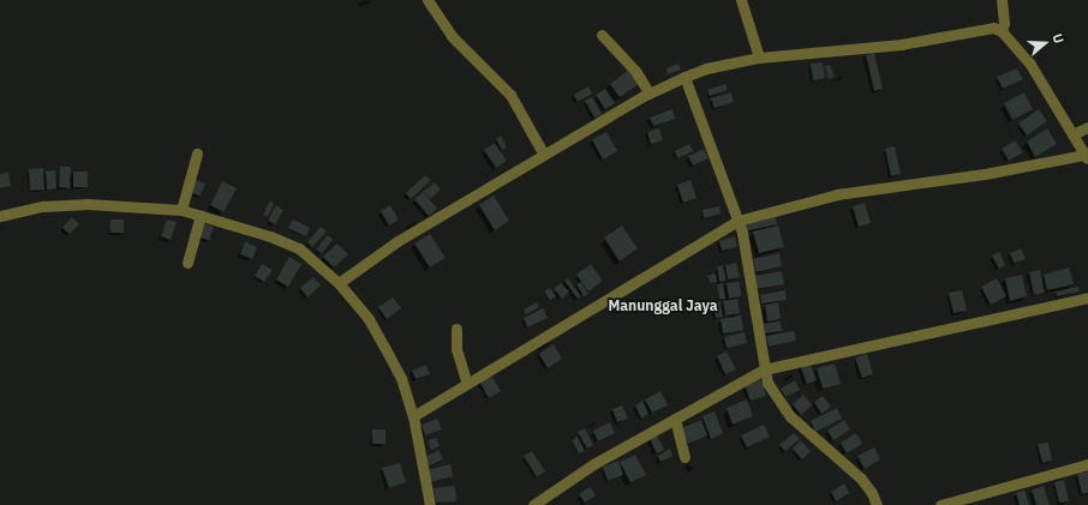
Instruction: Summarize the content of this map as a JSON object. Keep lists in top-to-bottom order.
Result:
{
  "districts": ["Manunggal Jaya"],
  "north": "right"
}
